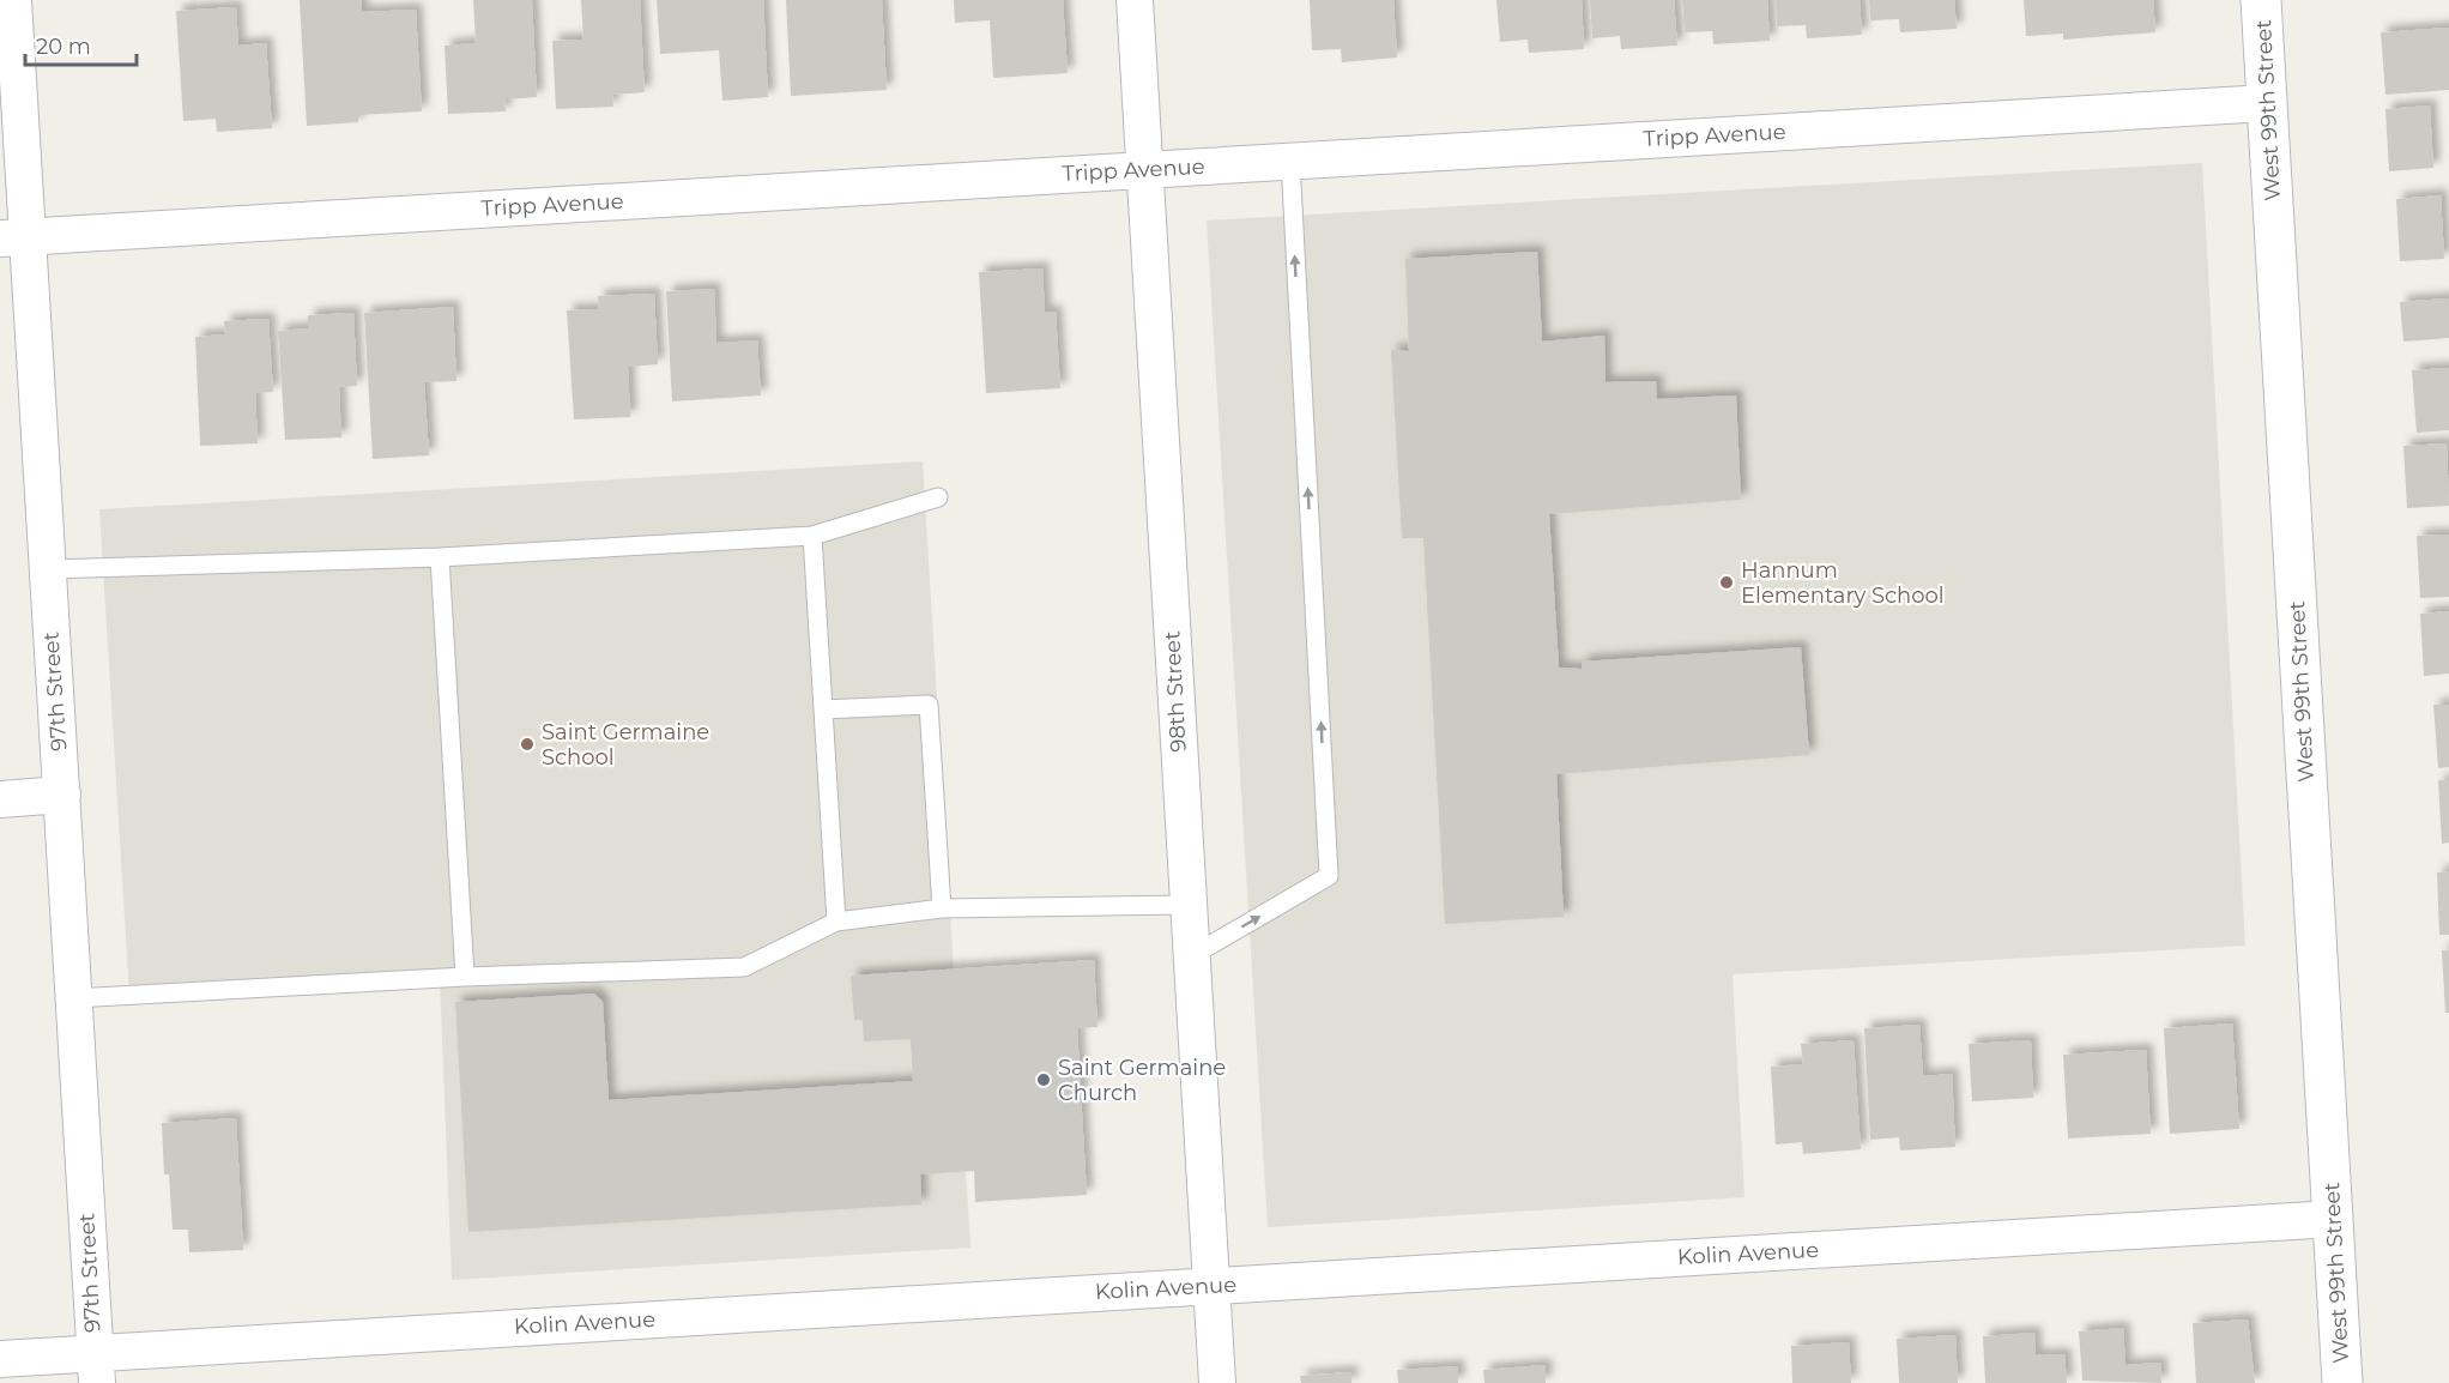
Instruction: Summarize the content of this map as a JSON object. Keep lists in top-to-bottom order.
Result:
{
  "streets": {
    "street": [
      "West 99th Street",
      "Tripp Avenue",
      "97th Street",
      "98th Street",
      "Kolin Avenue"
    ]
  },
  "crossings": [
    ["West 99th Street", "Tripp Avenue"],
    ["West 99th Street", "Kolin Avenue"],
    ["Tripp Avenue", "97th Street"],
    ["Tripp Avenue", "98th Street"],
    ["97th Street", "Kolin Avenue"],
    ["98th Street", "Kolin Avenue"]
  ],
  "places": ["Hannum Elementary School", "Saint Germaine School", "Saint Germaine Church"],
  "scale_bar": "20 m"
}
